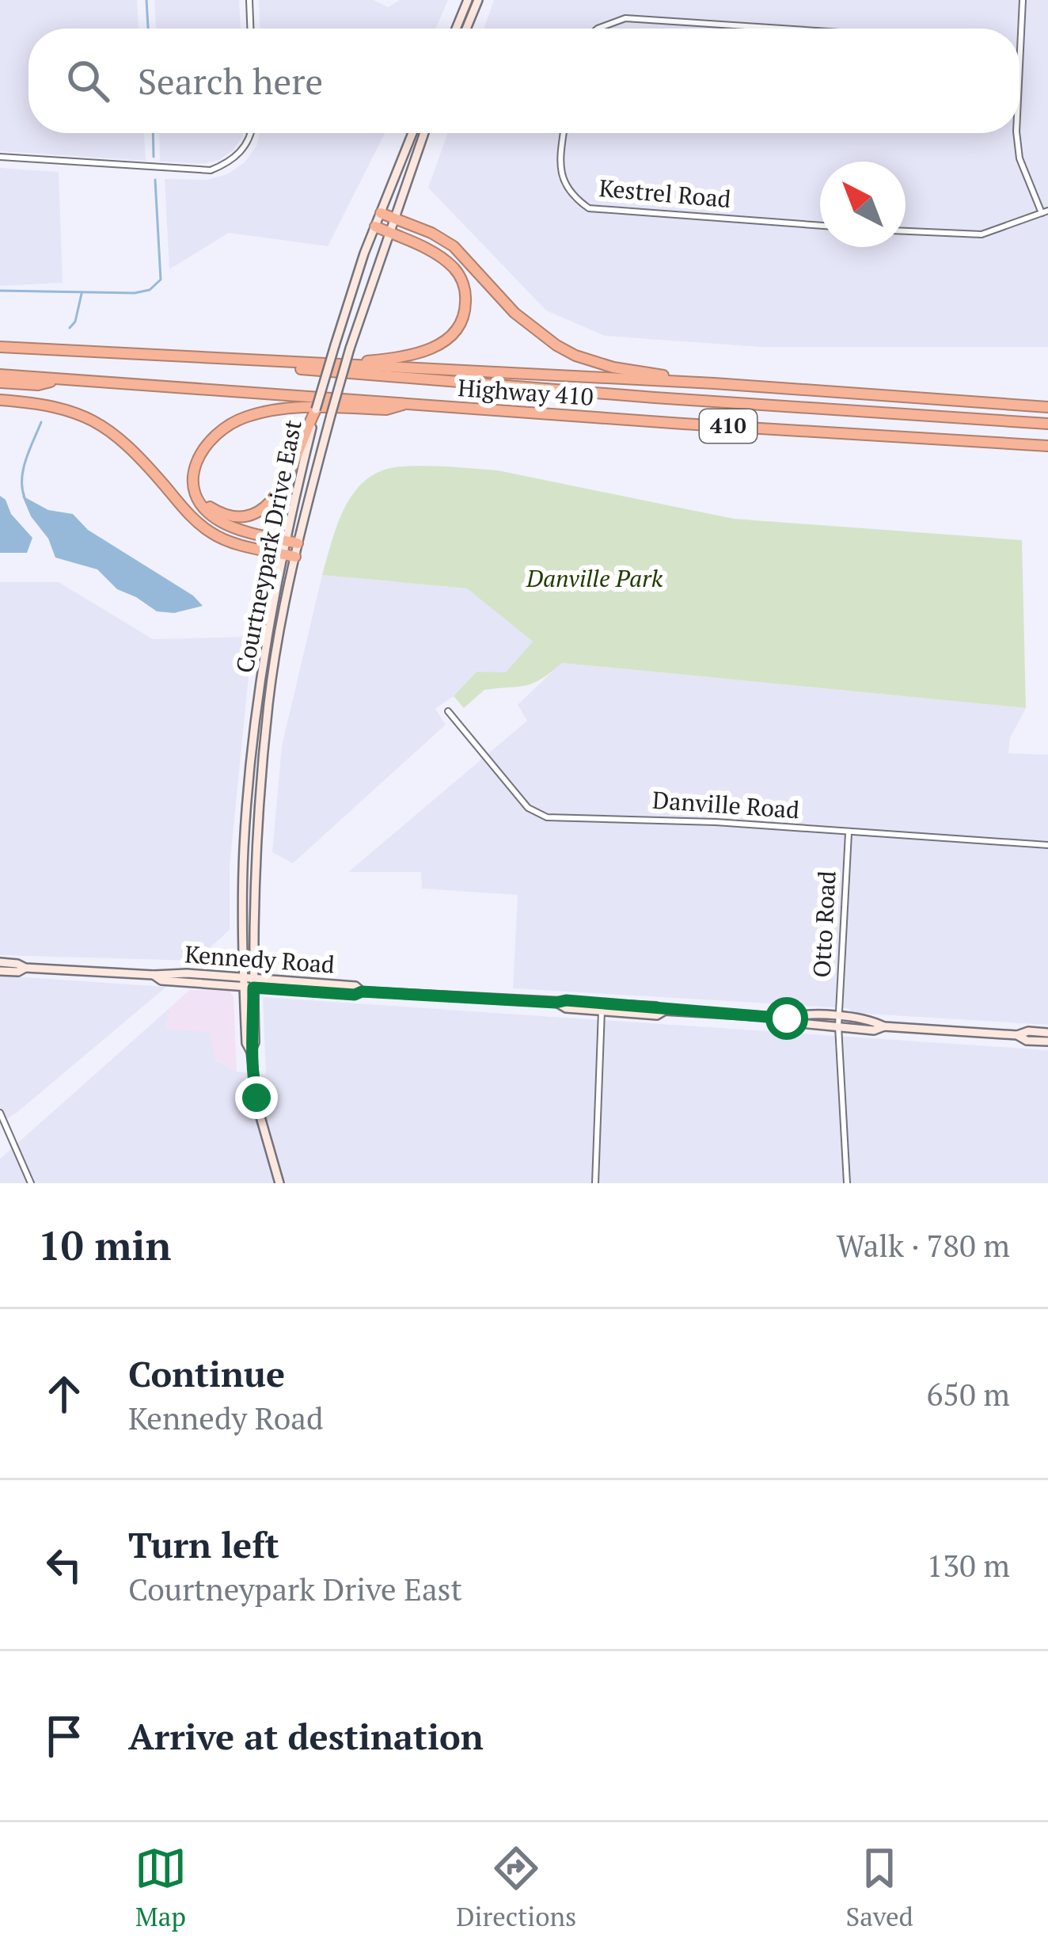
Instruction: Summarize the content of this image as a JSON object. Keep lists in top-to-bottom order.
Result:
{
  "streets": {
    "highway": ["Highway 410", "410"],
    "main road": ["Courtneypark Drive East", "Kennedy Road"],
    "street": ["Kestrel Road", "Danville Road", "Otto Road"]
  },
  "crossings": [
    ["Courtneypark Drive East", "Kennedy Road"],
    ["Danville Road", "Otto Road"],
    ["Otto Road", "Kennedy Road"]
  ],
  "parks": ["Danville Park"],
  "north": "top left",
  "page": {
    "search": "Search here",
    "heading": ["10 min", "Walk · 780 m"],
    "list": [
      ["Continue", "Kennedy Road", "650 m"],
      ["Turn left", "Courtneypark Drive East", "130 m"],
      "Arrive at destination"
    ],
    "nav": ["Map", "Directions", "Saved"]
  }
}
